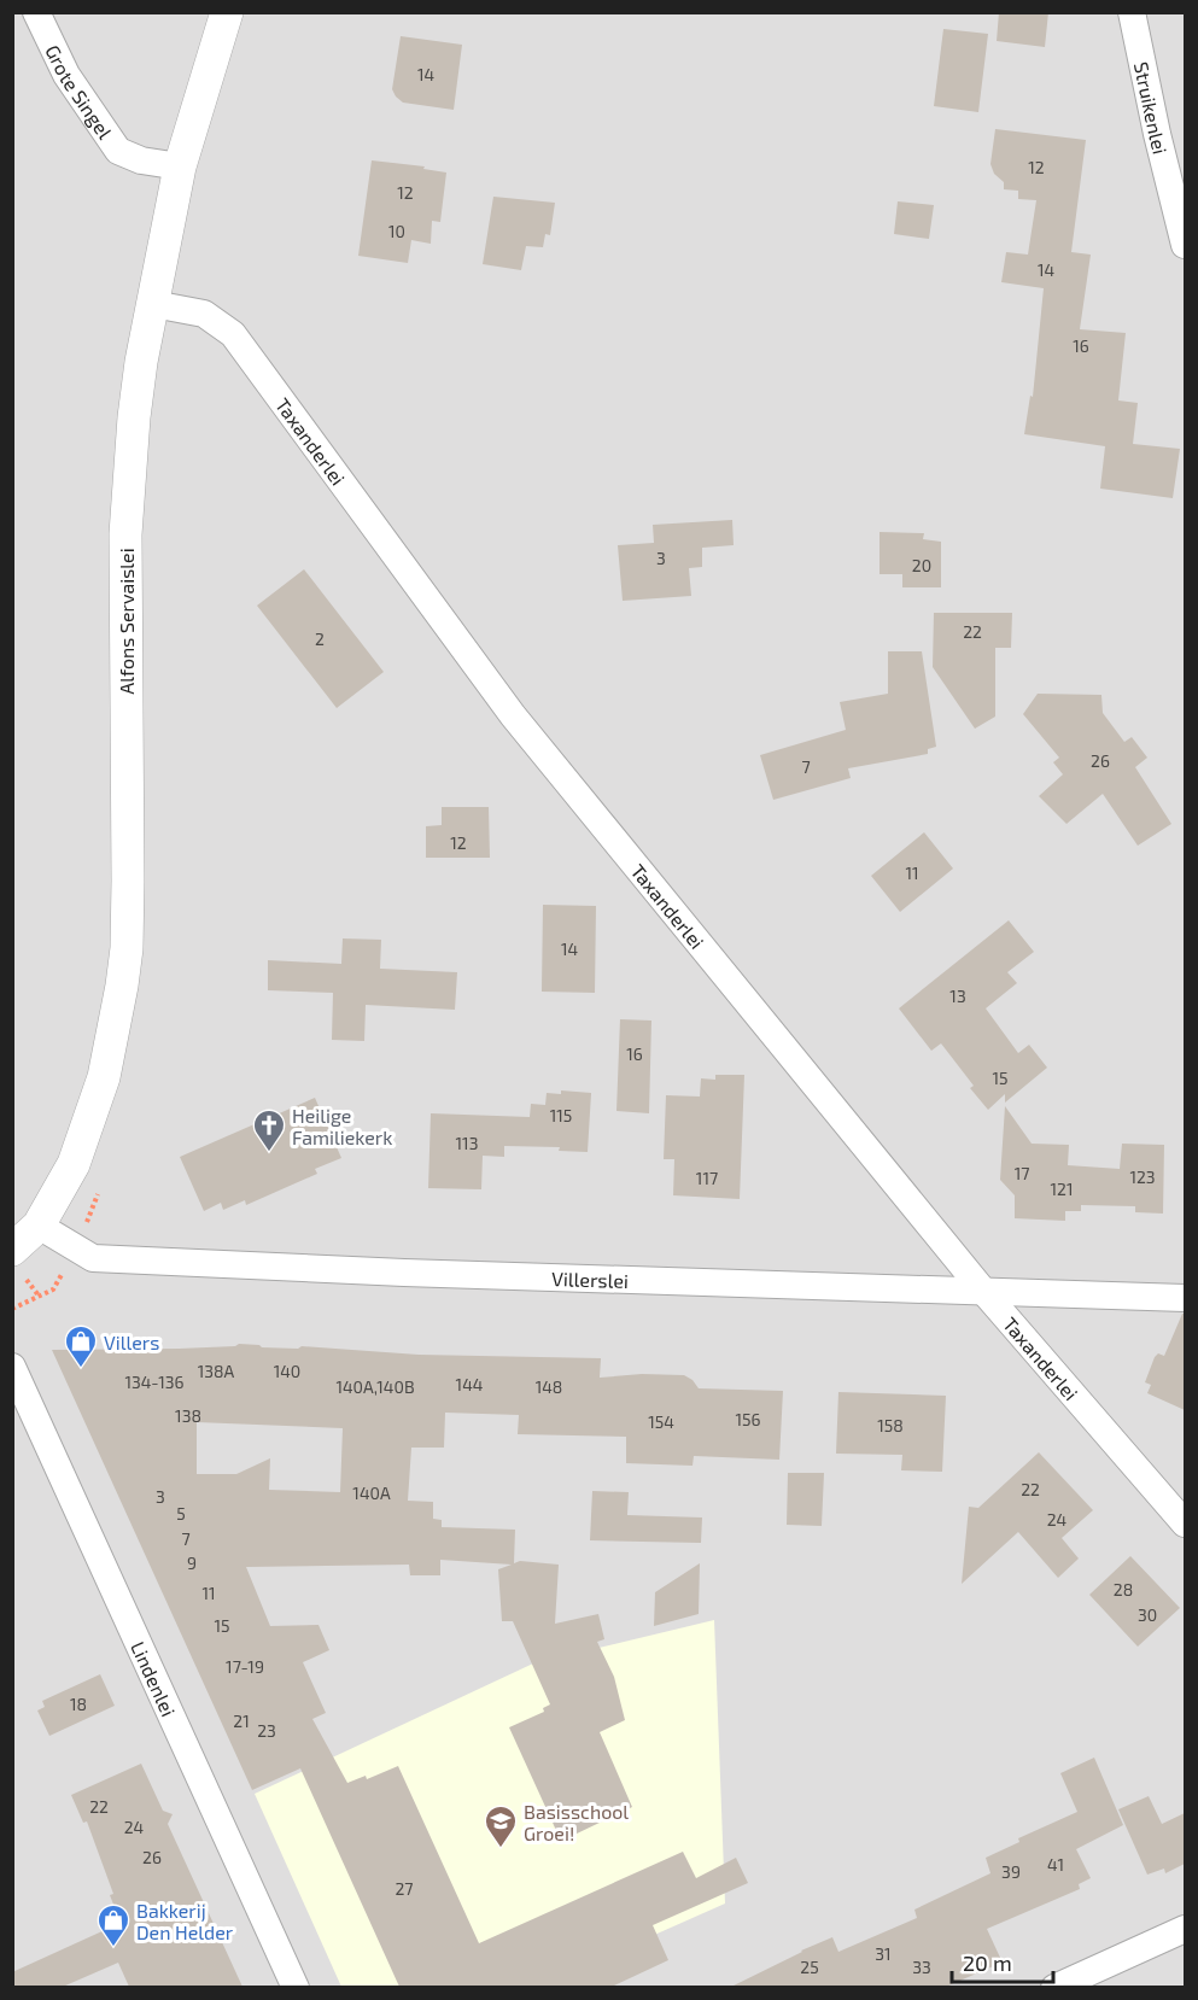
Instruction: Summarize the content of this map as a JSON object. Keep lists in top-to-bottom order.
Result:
{
  "streets": {
    "street": [
      "Grote Singel",
      "Struikenlei",
      "Taxanderlei",
      "Alfons Servaislei",
      "Villerslei",
      "Lindenlei"
    ]
  },
  "crossings": [
    ["Grote Singel", "Alfons Servaislei"],
    ["Taxanderlei", "Alfons Servaislei"],
    ["Taxanderlei", "Villerslei"],
    ["Alfons Servaislei", "Villerslei"]
  ],
  "places": {
    "church": ["Heilige Familiekerk"],
    "shop": ["Villers", "Bakkerij Den Helder"],
    "school or university": ["Basisschool Groei!"]
  },
  "house_numbers": [
    "14",
    "12",
    "12",
    "10",
    "14",
    "16",
    "3",
    "20",
    "22",
    "2",
    "26",
    "7",
    "12",
    "11",
    "14",
    "13",
    "16",
    "15",
    "115",
    "113",
    "17",
    "123",
    "117",
    "121",
    "138A",
    "140",
    "134-136",
    "144",
    "140A,140B",
    "148",
    "138",
    "156",
    "154",
    "158",
    "22",
    "140A",
    "3",
    "5",
    "24",
    "7",
    "9",
    "28",
    "11",
    "30",
    "15",
    "17-19",
    "18",
    "21",
    "23",
    "22",
    "24",
    "26",
    "41",
    "39",
    "27",
    "31",
    "25",
    "33"
  ],
  "scale_bar": "20 m"
}
